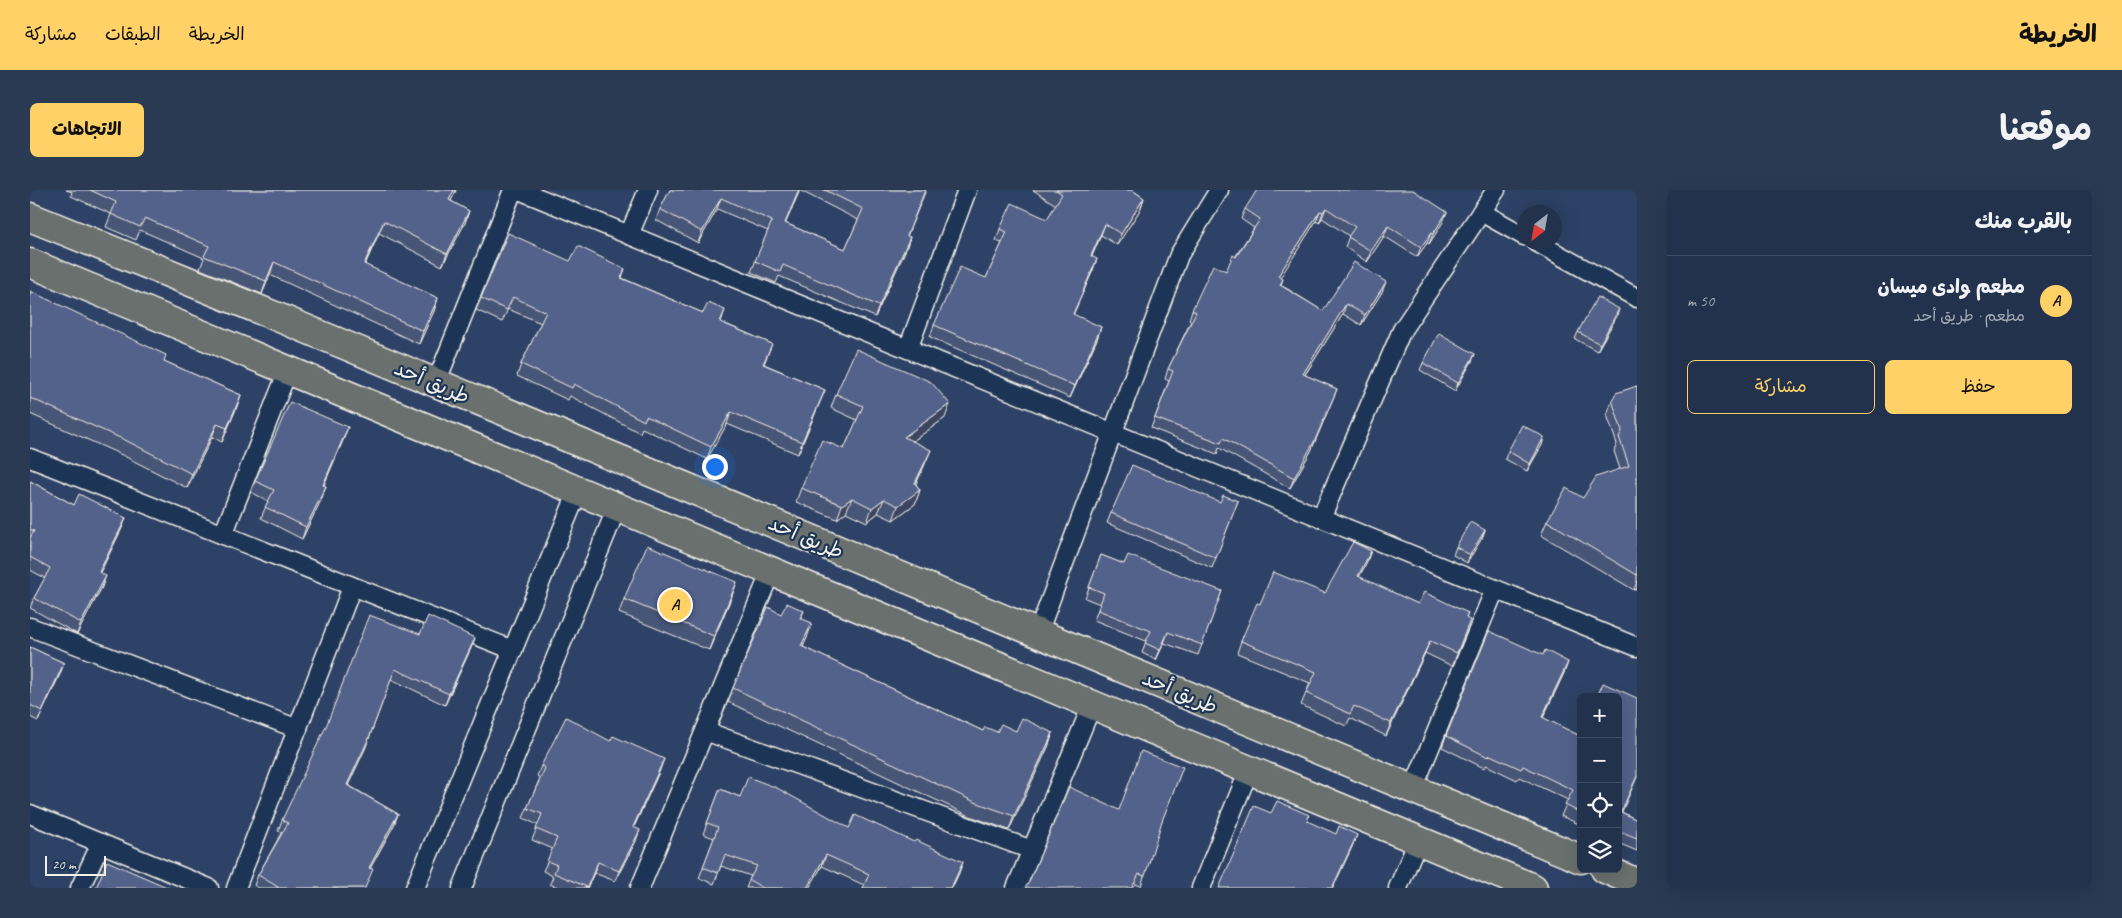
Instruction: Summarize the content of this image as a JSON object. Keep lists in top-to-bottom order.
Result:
{
  "streets": {
    "main road": ["طريق أحد"]
  },
  "scale_bar": "20 m",
  "north": "bottom left",
  "page": {
    "header": "الخريطة",
    "nav": ["الخريطة", "الطبقات", "مشاركة"],
    "title": "موقعنا",
    "buttons": [
      "الاتجاهات",
      ["حفظ", "مشاركة"]
    ],
    "heading": "بالقرب منك",
    "list": [
      {
        "mark": "A",
        "name": "مطعم وادى ميسان",
        "note": "مطعم · طريق أحد",
        "value": "50 m"
      }
    ],
    "pins": "A",
    "map_buttons": ["+", "−"],
    "scale": "20 m"
  }
}
